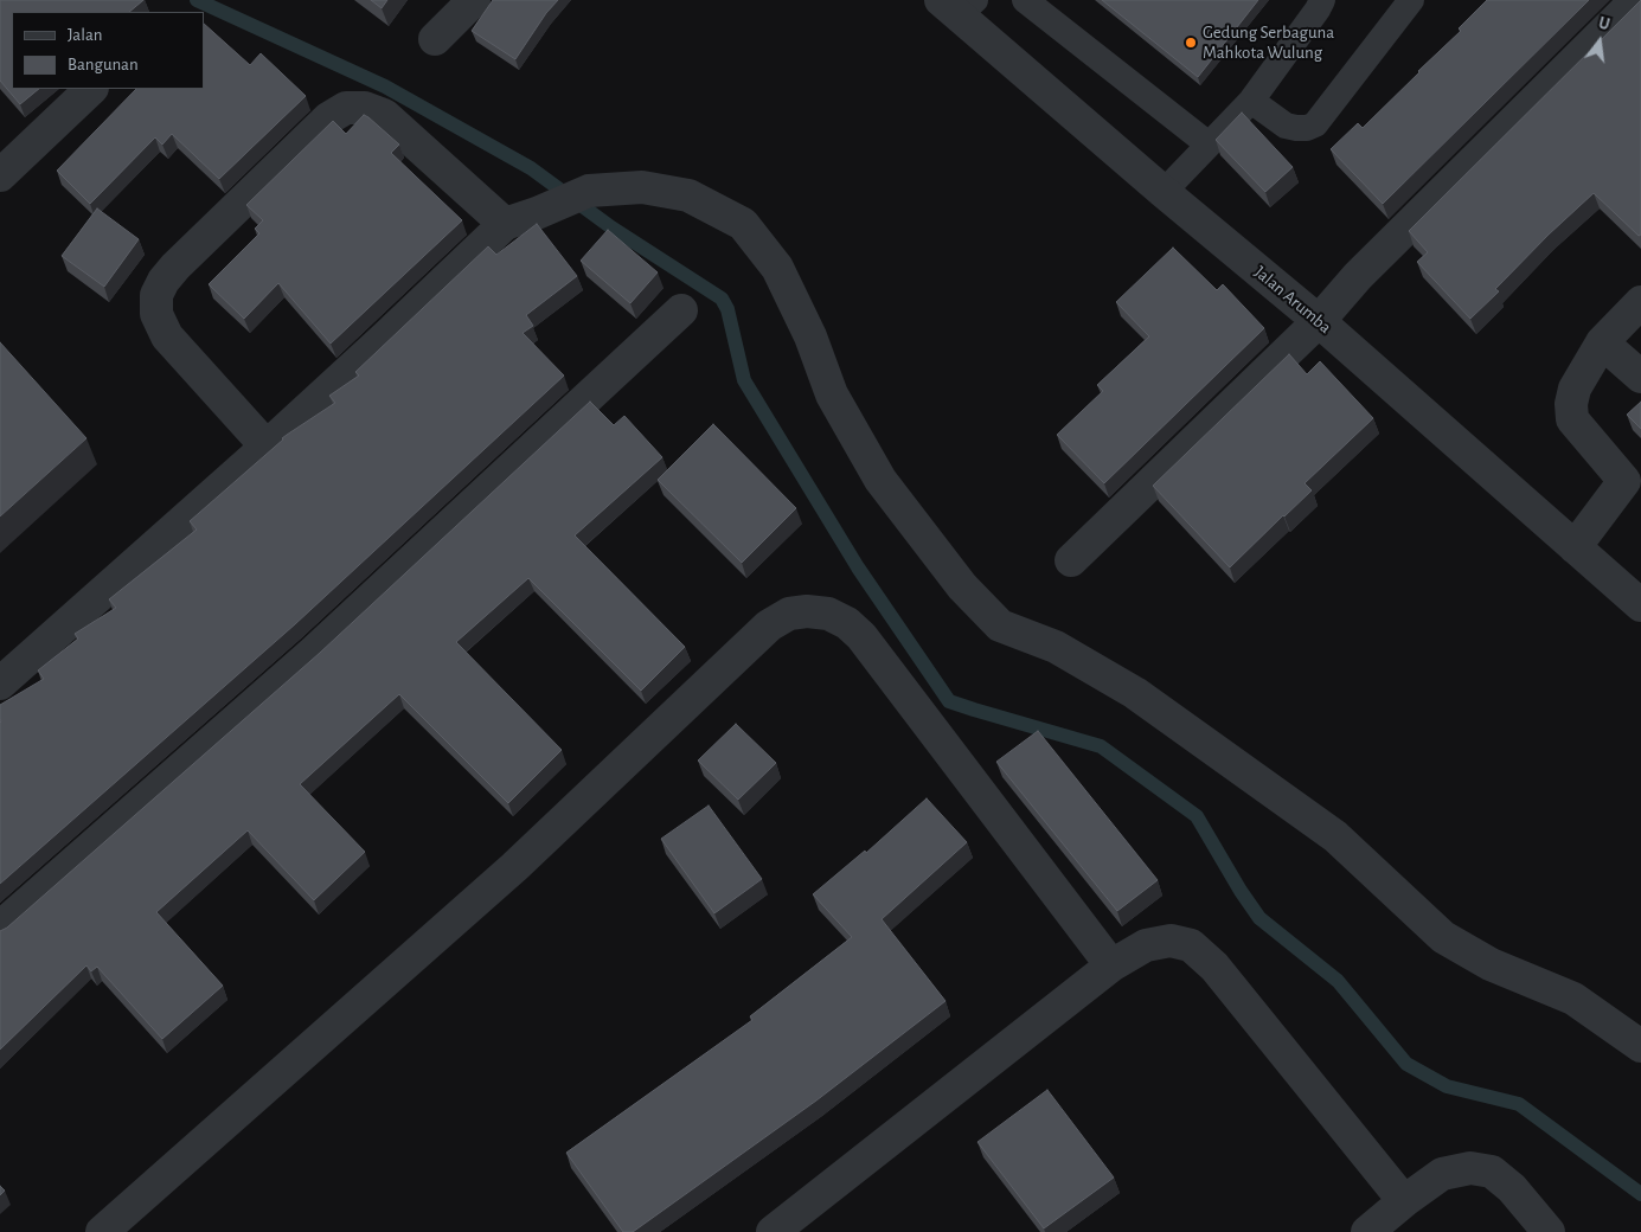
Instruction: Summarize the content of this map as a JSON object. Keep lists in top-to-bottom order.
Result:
{
  "streets": {
    "street": ["Jalan Arumba"]
  },
  "places": ["Gedung Serbaguna Mahkota Wulung"],
  "legend": ["Jalan", "Bangunan"],
  "north": "top"
}
